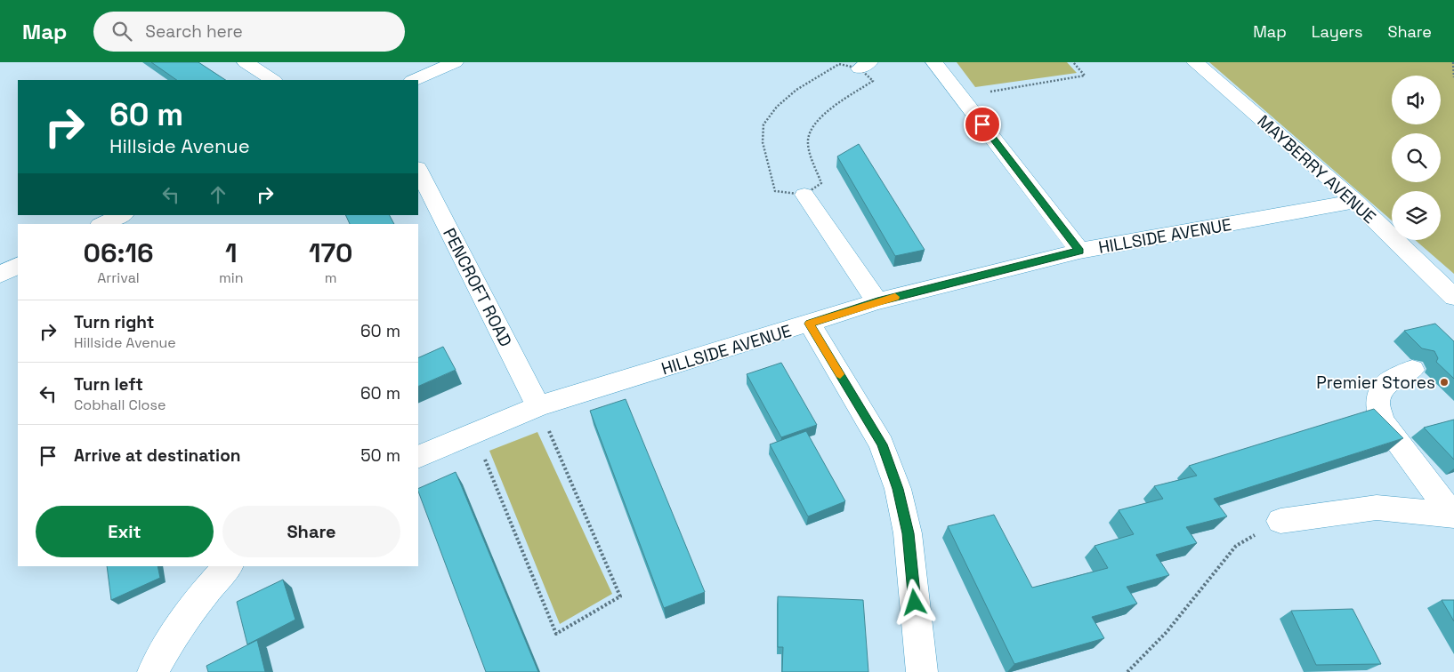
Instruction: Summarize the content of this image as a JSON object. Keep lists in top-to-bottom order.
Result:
{
  "streets": {
    "main road": ["MAYBERRY AVENUE", "HILLSIDE AVENUE", "PENCROFT ROAD"]
  },
  "crossings": [
    ["MAYBERRY AVENUE", "HILLSIDE AVENUE"],
    ["HILLSIDE AVENUE", "PENCROFT ROAD"]
  ],
  "places": ["Premier Stores"],
  "page": {
    "header": "Map",
    "search": "Search here",
    "nav": ["Map", "Layers", "Share"],
    "turn": ["60 m", "Hillside Avenue"],
    "eta": [
      "06:16",
      "Arrival",
      "1",
      "min",
      "170",
      "m"
    ],
    "list": [
      {
        "name": "Turn right",
        "note": "Hillside Avenue",
        "value": "60 m"
      },
      {
        "name": "Turn left",
        "note": "Cobhall Close",
        "value": "60 m"
      },
      {
        "name": "Arrive at destination",
        "value": "50 m"
      }
    ],
    "buttons": ["Exit", "Share"]
  }
}
